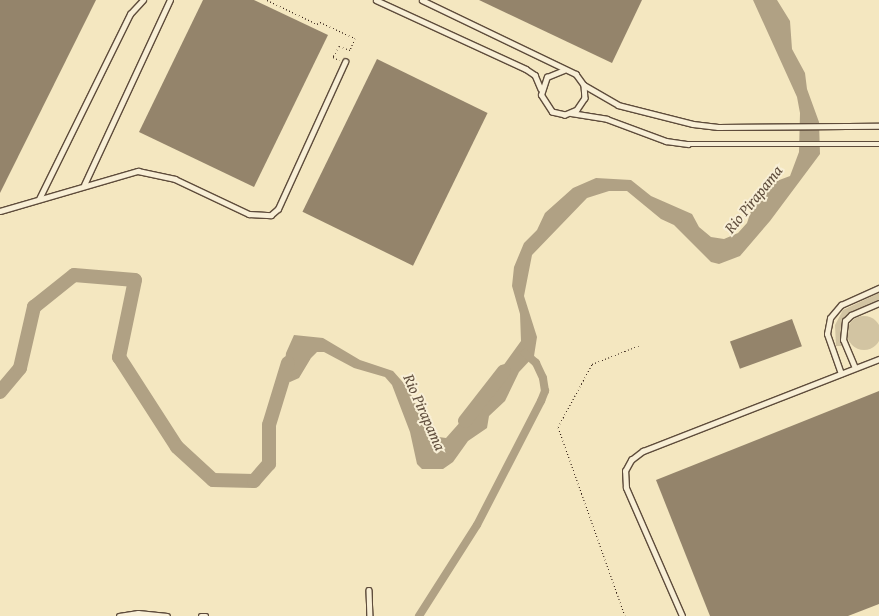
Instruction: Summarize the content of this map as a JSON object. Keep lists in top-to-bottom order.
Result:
{
  "water": ["Rio Pirapama"]
}
